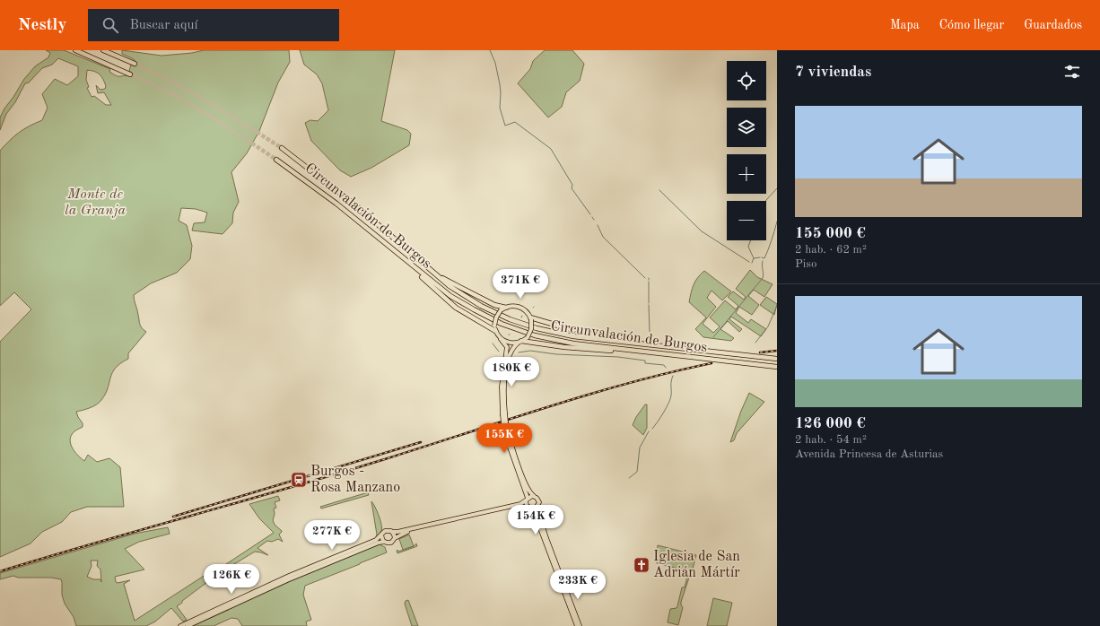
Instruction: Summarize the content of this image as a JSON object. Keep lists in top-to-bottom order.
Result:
{
  "streets": {
    "highway": ["Circunvalación de Burgos"]
  },
  "parks": ["Monte de la Granja"],
  "places": {
    "station": ["Burgos - Rosa Manzano"],
    "church": ["Iglesia de San Adrián Mártír"]
  },
  "page": {
    "header": "Nestly",
    "search": "Buscar aquí",
    "nav": ["Mapa", "Cómo llegar", "Guardados"],
    "heading": "7 viviendas",
    "map_buttons": ["+", "−"],
    "list": [
      {
        "name": "155 000 €",
        "note": "2 hab. · 62 m² · Piso"
      },
      {
        "name": "126 000 €",
        "note": "2 hab. · 54 m² · Avenida Princesa de Asturias"
      }
    ],
    "price": [
      "371K €",
      "180K €",
      "155K €",
      "154K €",
      "277K €",
      "126K €",
      "233K €"
    ]
  }
}
